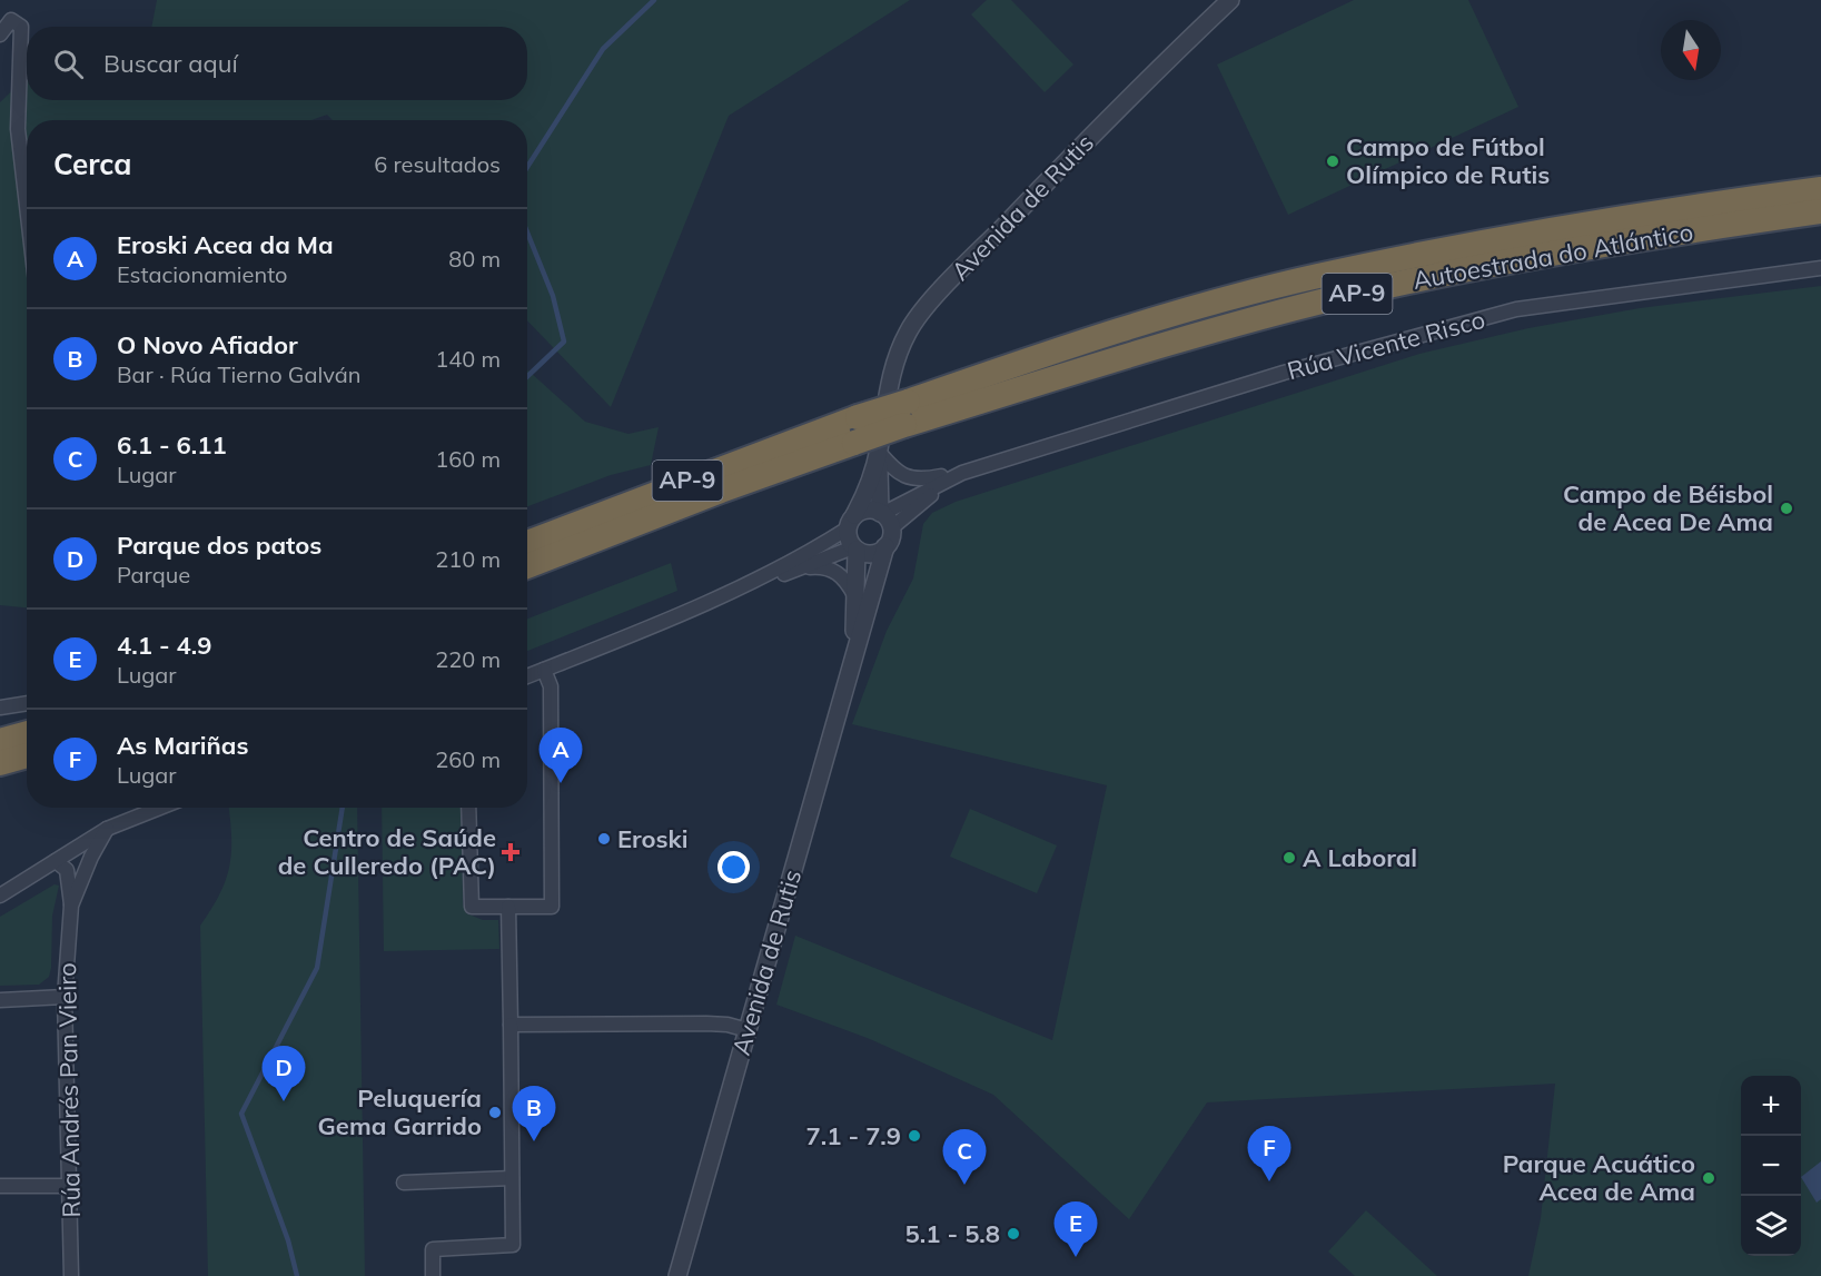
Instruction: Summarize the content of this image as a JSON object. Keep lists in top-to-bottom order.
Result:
{
  "streets": {
    "highway": ["Autoestrada do Atlántico", "AP-9"],
    "street": ["Avenida de Rutis", "Rúa Vicente Risco", "Rúa Andrés Pan Vieiro"]
  },
  "crossings": [
    ["Avenida de Rutis", "AP-9"],
    ["Avenida de Rutis", "Rúa Vicente Risco"],
    ["Autoestrada do Atlántico", "AP-9"]
  ],
  "places": {
    "other": [
      "Campo de Fútbol Olímpico de Rutis",
      "Campo de Béisbol de Acea De Ama",
      "Eroski",
      "A Laboral",
      "Peluquería Gema Garrido",
      "7.1 - 7.9",
      "Parque Acuático Acea de Ama",
      "5.1 - 5.8"
    ],
    "health": ["Centro de Saúde de Culleredo (PAC)"]
  },
  "north": "bottom",
  "page": {
    "search": "Buscar aquí",
    "heading": ["Cerca", "6 resultados"],
    "list": [
      {
        "mark": "A",
        "name": "Eroski Acea da Ma",
        "note": "Estacionamiento",
        "value": "80 m"
      },
      {
        "mark": "B",
        "name": "O Novo Afiador",
        "note": "Bar · Rúa Tierno Galván",
        "value": "140 m"
      },
      {
        "mark": "C",
        "name": "6.1 - 6.11",
        "note": "Lugar",
        "value": "160 m"
      },
      {
        "mark": "D",
        "name": "Parque dos patos",
        "note": "Parque",
        "value": "210 m"
      },
      {
        "mark": "E",
        "name": "4.1 - 4.9",
        "note": "Lugar",
        "value": "220 m"
      },
      {
        "mark": "F",
        "name": "As Mariñas",
        "note": "Lugar",
        "value": "260 m"
      }
    ],
    "pins": [
      "A",
      "D",
      "B",
      "F",
      "C",
      "E"
    ],
    "map_buttons": ["+", "−"]
  }
}
